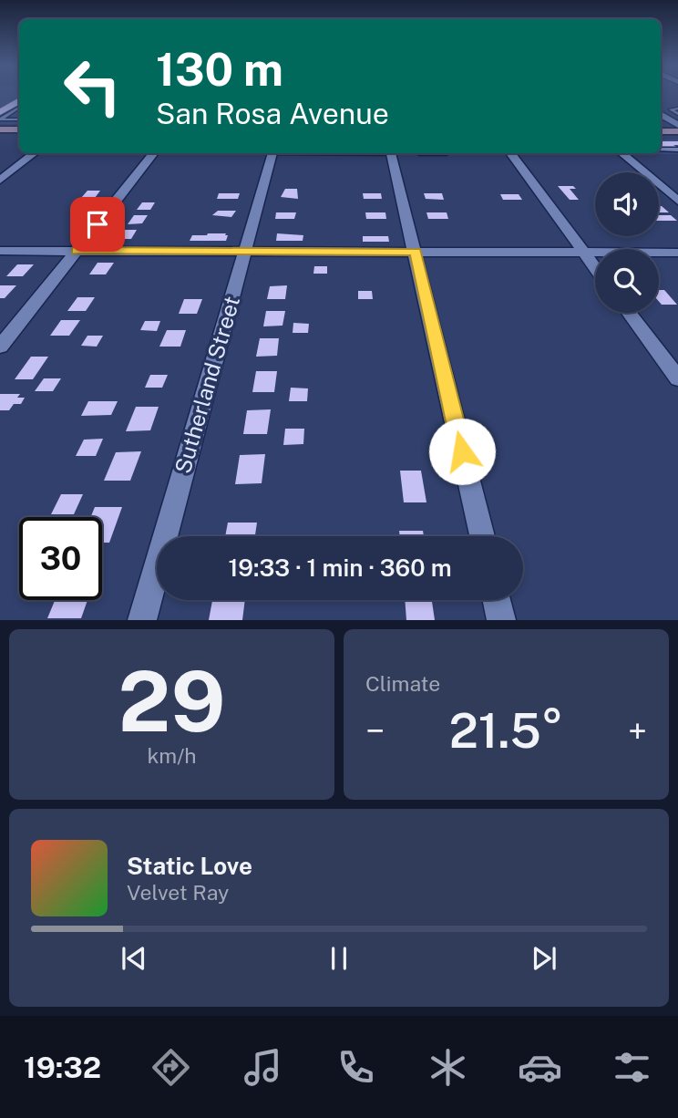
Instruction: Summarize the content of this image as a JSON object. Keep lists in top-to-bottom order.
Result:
{
  "streets": {
    "street": ["Sutherland Street"]
  },
  "page": {
    "turn": ["130 m", "San Rosa Avenue"],
    "limit": "30",
    "trip": "19:33 · 1 min · 360 m",
    "tile": [
      ["29", "km/h"],
      "Climate"
    ],
    "heat": ["−", "21.5°", "+"],
    "song": ["Static Love", "Velvet Ray"],
    "tabs": "19:32"
  }
}
